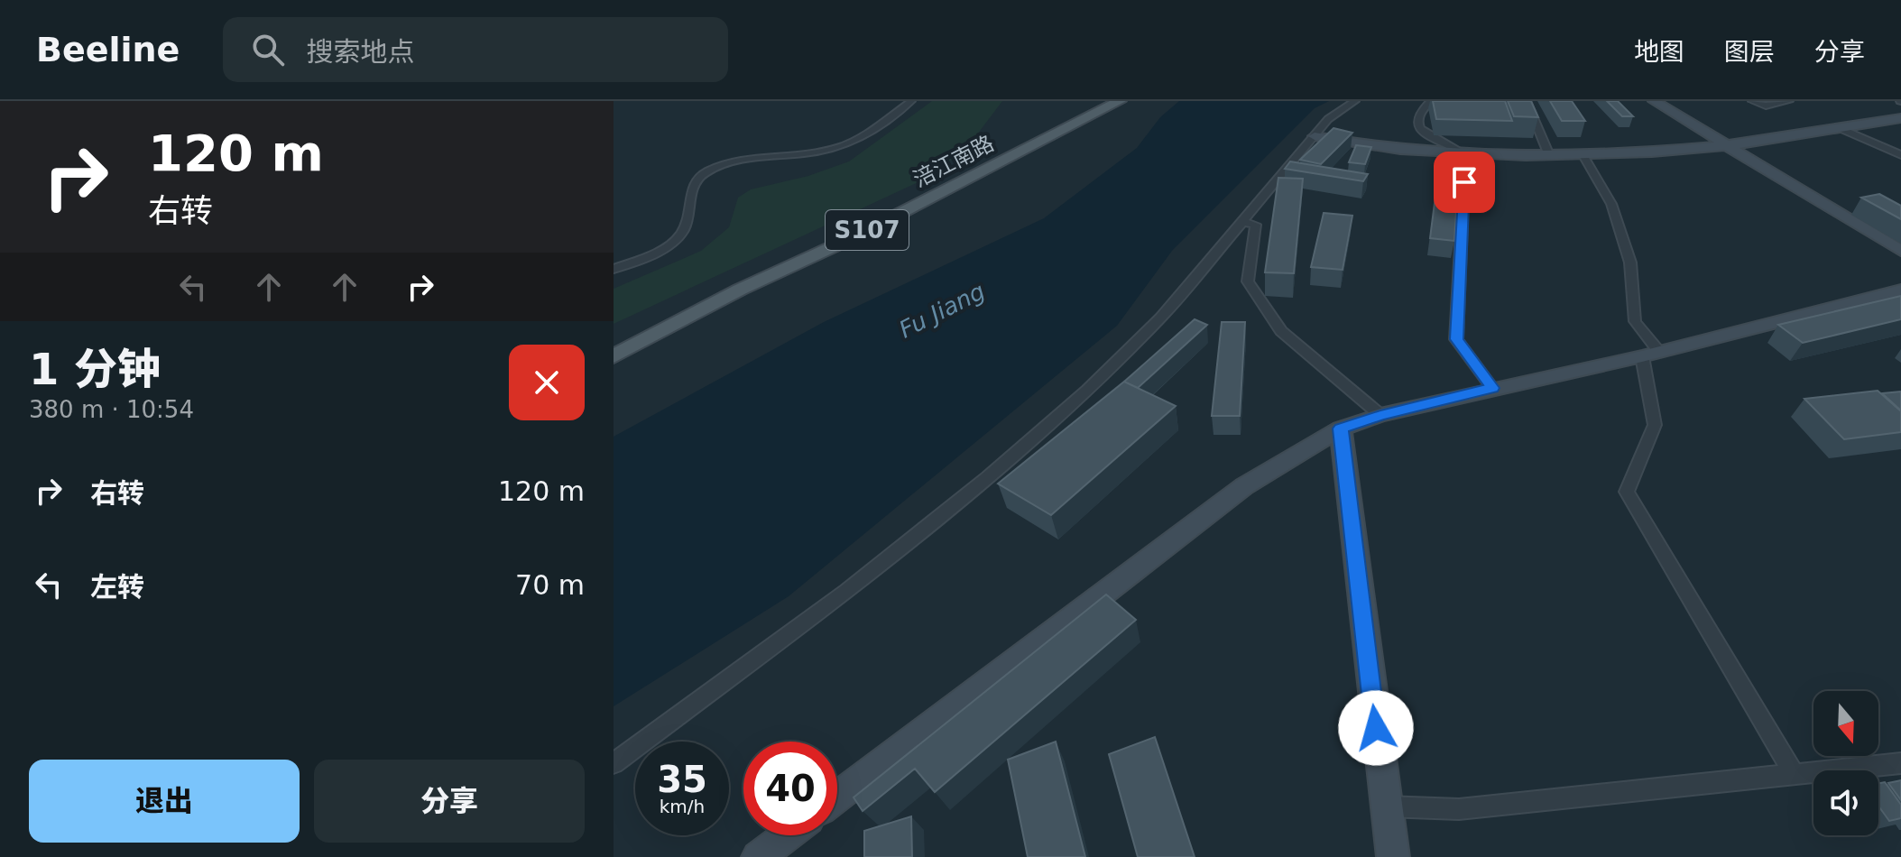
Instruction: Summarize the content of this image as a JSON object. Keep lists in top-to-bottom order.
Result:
{
  "streets": {
    "main road": ["涪江南路", "S107"]
  },
  "water": ["Fu Jiang"],
  "north": "bottom",
  "page": {
    "header": "Beeline",
    "search": "搜索地点",
    "nav": ["地图", "图层", "分享"],
    "turn": ["120 m", "右转"],
    "heading": ["1 分钟", "380 m · 10:54"],
    "list": [
      {
        "name": "右转",
        "value": "120 m"
      },
      {
        "name": "左转",
        "value": "70 m"
      }
    ],
    "speed": "35 km/h",
    "limit": "40",
    "buttons": ["退出", "分享"]
  }
}
